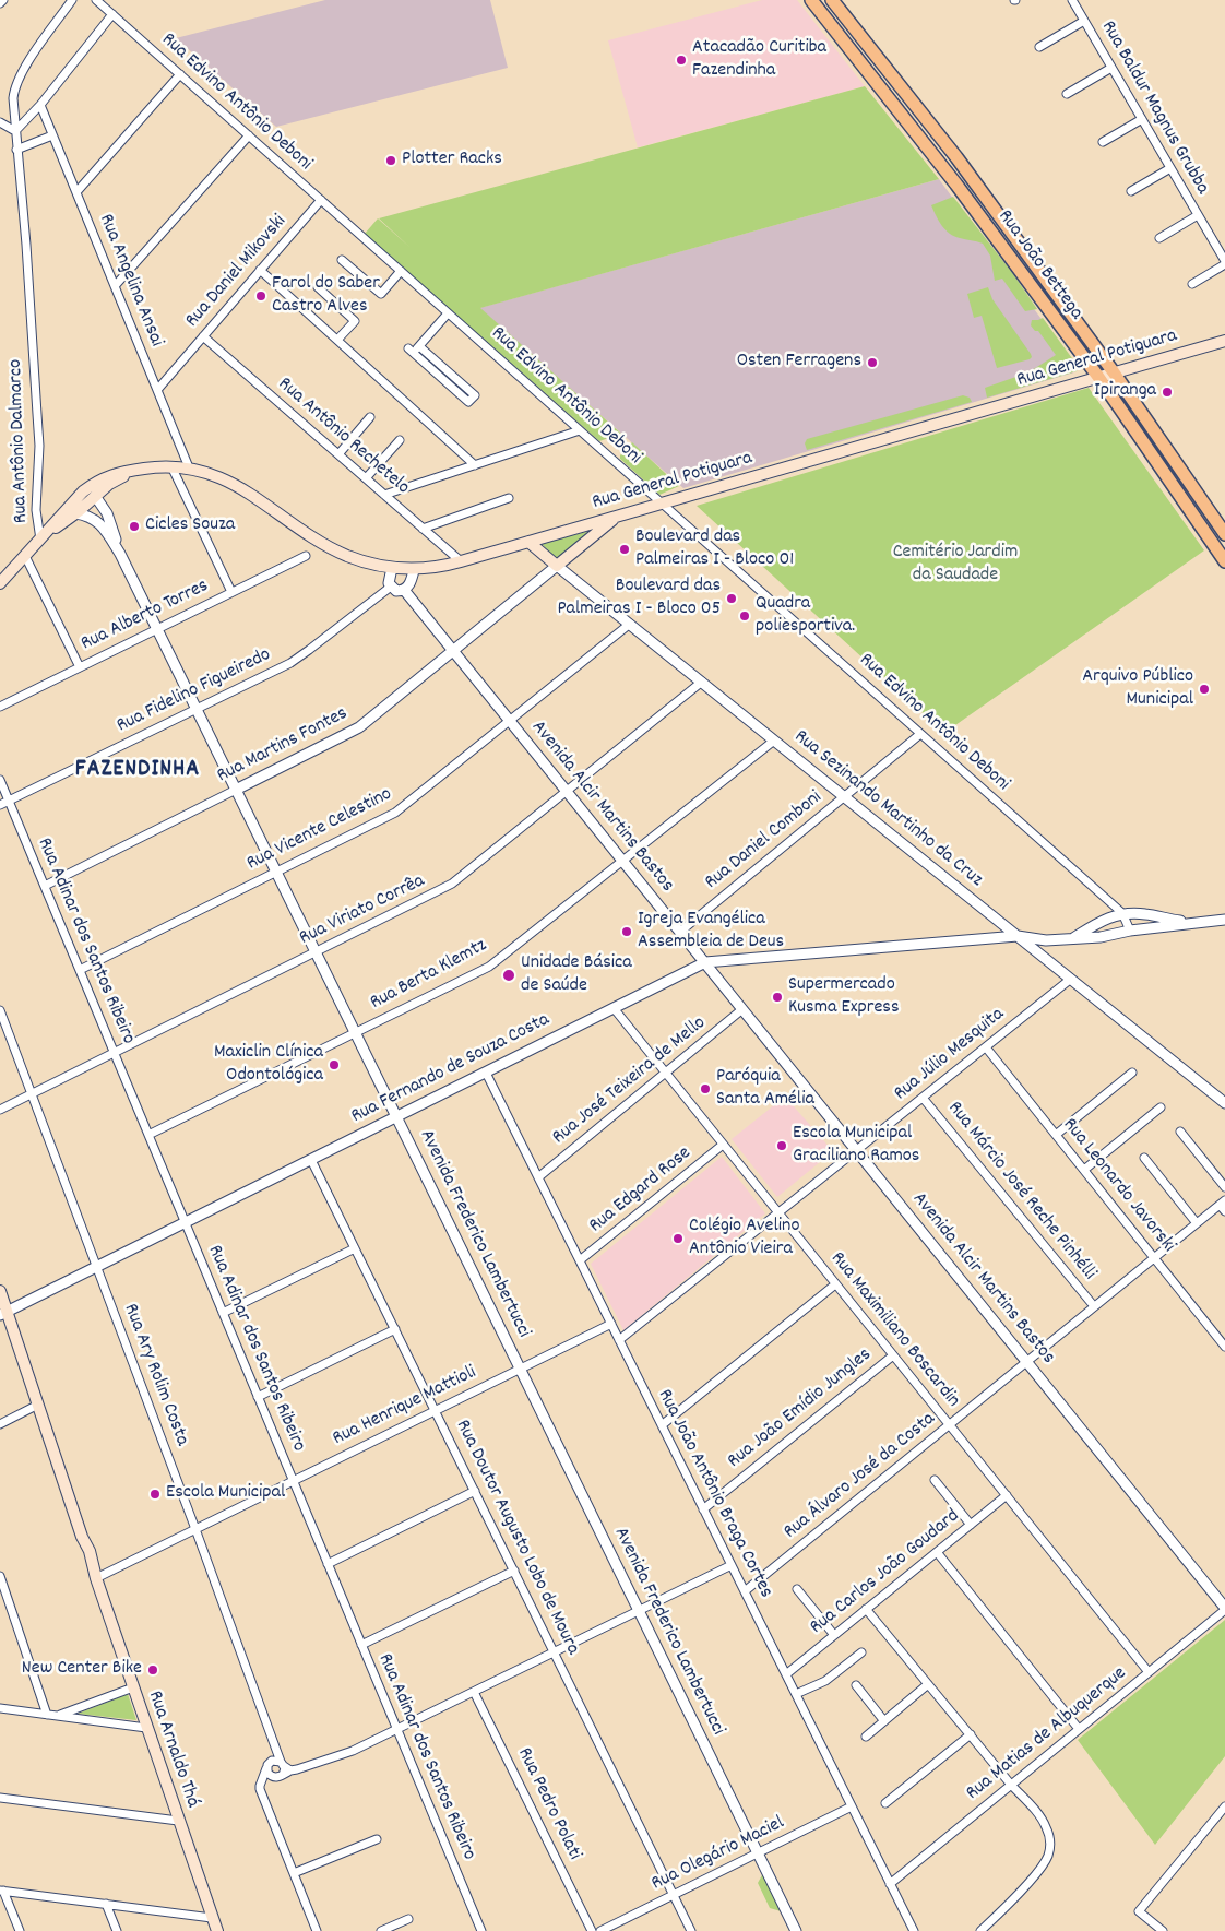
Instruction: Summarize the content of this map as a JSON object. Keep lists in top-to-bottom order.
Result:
{
  "streets": {
    "main road": [
      "Rua João Bettega",
      "Rua General Potiguara",
      "Rua Martins Fontes",
      "Rua Sezinando Martinho da Cruz",
      "Rua Arnaldo Thá"
    ],
    "street": [
      "Rua Edvino Antônio Deboni",
      "Rua Baldur Magnus Grubba",
      "Rua Daniel Mikovski",
      "Rua Angelina Ansai",
      "Rua Antônio Rechetelo",
      "Rua Antônio Dalmarco",
      "Rua Alberto Torres",
      "Rua Fidelino Figueiredo",
      "Avenida Alcir Martins Bastos",
      "Rua Vicente Celestino",
      "Rua Daniel Comboni",
      "Rua Viriato Corrêa",
      "Rua Adinar dos Santos Ribeiro",
      "Rua Berta Klemtz",
      "Rua Júlio Mesquita",
      "Rua Fernando de Souza Costa",
      "Rua José Teixeira de Mello",
      "Rua Leonardo Javorski",
      "Rua Edgard Rose",
      "Rua Márcio José Reche Pinhélli",
      "Avenida Frederico Lambertucci",
      "Rua Maximiliano Boscardin",
      "Rua Ary Rolim Costa",
      "Rua Henrique Mattioli",
      "Rua João Emídio Jungles",
      "Rua Álvaro José da Costa",
      "Rua João Antônio Braga Cortes",
      "Rua Doutor Augusto Lobo de Moura",
      "Rua Carlos João Goudard",
      "Rua Matias de Albuquerque",
      "Rua Pedro Polati",
      "Rua Olegário Maciel"
    ]
  },
  "crossings": [
    ["Rua Edvino Antônio Deboni", "Rua Daniel Mikovski"],
    ["Rua Edvino Antônio Deboni", "Rua General Potiguara"],
    ["Rua Edvino Antônio Deboni", "Rua Daniel Comboni"],
    ["Rua Edvino Antônio Deboni", "Rua Fernando de Souza Costa"],
    ["Rua João Bettega", "Rua General Potiguara"],
    ["Rua Daniel Mikovski", "Rua Angelina Ansai"],
    ["Rua Daniel Mikovski", "Rua Antônio Rechetelo"],
    ["Rua Angelina Ansai", "Rua General Potiguara"],
    ["Rua General Potiguara", "Rua Antônio Rechetelo"],
    ["Rua General Potiguara", "Rua Antônio Dalmarco"],
    ["Rua General Potiguara", "Rua Fidelino Figueiredo"],
    ["Rua General Potiguara", "Rua Martins Fontes"],
    ["Rua General Potiguara", "Avenida Alcir Martins Bastos"],
    ["Rua General Potiguara", "Rua Sezinando Martinho da Cruz"],
    ["Rua General Potiguara", "Avenida Frederico Lambertucci"],
    ["Rua Alberto Torres", "Avenida Frederico Lambertucci"],
    ["Rua Fidelino Figueiredo", "Avenida Alcir Martins Bastos"],
    ["Rua Fidelino Figueiredo", "Rua Adinar dos Santos Ribeiro"],
    ["Rua Fidelino Figueiredo", "Avenida Frederico Lambertucci"],
    ["Rua Martins Fontes", "Avenida Alcir Martins Bastos"],
    ["Rua Martins Fontes", "Rua Sezinando Martinho da Cruz"],
    ["Rua Martins Fontes", "Rua Adinar dos Santos Ribeiro"],
    ["Rua Martins Fontes", "Avenida Frederico Lambertucci"],
    ["Avenida Alcir Martins Bastos", "Rua Vicente Celestino"],
    ["Avenida Alcir Martins Bastos", "Rua Daniel Comboni"],
    ["Avenida Alcir Martins Bastos", "Rua Viriato Corrêa"],
    ["Avenida Alcir Martins Bastos", "Rua Berta Klemtz"],
    ["Avenida Alcir Martins Bastos", "Rua Júlio Mesquita"],
    ["Avenida Alcir Martins Bastos", "Rua Fernando de Souza Costa"],
    ["Avenida Alcir Martins Bastos", "Rua José Teixeira de Mello"],
    ["Avenida Alcir Martins Bastos", "Rua Álvaro José da Costa"],
    ["Avenida Alcir Martins Bastos", "Rua Matias de Albuquerque"],
    ["Rua Sezinando Martinho da Cruz", "Rua Vicente Celestino"],
    ["Rua Sezinando Martinho da Cruz", "Rua Daniel Comboni"],
    ["Rua Sezinando Martinho da Cruz", "Rua Viriato Corrêa"],
    ["Rua Sezinando Martinho da Cruz", "Rua Berta Klemtz"],
    ["Rua Sezinando Martinho da Cruz", "Rua Júlio Mesquita"],
    ["Rua Sezinando Martinho da Cruz", "Rua Fernando de Souza Costa"],
    ["Rua Vicente Celestino", "Rua Adinar dos Santos Ribeiro"],
    ["Rua Vicente Celestino", "Avenida Frederico Lambertucci"],
    ["Rua Viriato Corrêa", "Rua Adinar dos Santos Ribeiro"],
    ["Rua Viriato Corrêa", "Avenida Frederico Lambertucci"],
    ["Rua Viriato Corrêa", "Rua Ary Rolim Costa"],
    ["Rua Adinar dos Santos Ribeiro", "Rua Berta Klemtz"],
    ["Rua Adinar dos Santos Ribeiro", "Rua Fernando de Souza Costa"],
    ["Rua Adinar dos Santos Ribeiro", "Rua Henrique Mattioli"],
    ["Rua Berta Klemtz", "Avenida Frederico Lambertucci"],
    ["Rua Júlio Mesquita", "Rua Leonardo Javorski"],
    ["Rua Júlio Mesquita", "Rua Márcio José Reche Pinhélli"],
    ["Rua Júlio Mesquita", "Rua Maximiliano Boscardin"],
    ["Rua Júlio Mesquita", "Rua João Antônio Braga Cortes"],
    ["Rua Fernando de Souza Costa", "Avenida Frederico Lambertucci"],
    ["Rua Fernando de Souza Costa", "Rua Maximiliano Boscardin"],
    ["Rua Fernando de Souza Costa", "Rua Ary Rolim Costa"],
    ["Rua Fernando de Souza Costa", "Rua João Antônio Braga Cortes"],
    ["Rua Fernando de Souza Costa", "Rua Doutor Augusto Lobo de Moura"],
    ["Rua Fernando de Souza Costa", "Rua Arnaldo Thá"],
    ["Rua José Teixeira de Mello", "Rua Maximiliano Boscardin"],
    ["Rua José Teixeira de Mello", "Rua João Antônio Braga Cortes"],
    ["Rua Leonardo Javorski", "Rua Álvaro José da Costa"],
    ["Rua Edgard Rose", "Rua Maximiliano Boscardin"],
    ["Rua Edgard Rose", "Rua João Antônio Braga Cortes"],
    ["Rua Márcio José Reche Pinhélli", "Rua Álvaro José da Costa"],
    ["Avenida Frederico Lambertucci", "Rua Henrique Mattioli"],
    ["Avenida Frederico Lambertucci", "Rua Olegário Maciel"],
    ["Rua Maximiliano Boscardin", "Rua João Emídio Jungles"],
    ["Rua Maximiliano Boscardin", "Rua Álvaro José da Costa"],
    ["Rua Maximiliano Boscardin", "Rua Carlos João Goudard"],
    ["Rua Maximiliano Boscardin", "Rua Matias de Albuquerque"],
    ["Rua Ary Rolim Costa", "Rua Henrique Mattioli"],
    ["Rua Henrique Mattioli", "Rua João Antônio Braga Cortes"],
    ["Rua Henrique Mattioli", "Rua Doutor Augusto Lobo de Moura"],
    ["Rua Henrique Mattioli", "Rua Arnaldo Thá"],
    ["Rua João Emídio Jungles", "Rua João Antônio Braga Cortes"],
    ["Rua Álvaro José da Costa", "Rua João Antônio Braga Cortes"],
    ["Rua João Antônio Braga Cortes", "Rua Carlos João Goudard"],
    ["Rua João Antônio Braga Cortes", "Rua Matias de Albuquerque"],
    ["Rua João Antônio Braga Cortes", "Rua Olegário Maciel"],
    ["Rua Doutor Augusto Lobo de Moura", "Rua Olegário Maciel"]
  ],
  "districts": ["FAZENDINHA"],
  "parks": ["Cemitério Jardim da Saudade"],
  "places": [
    "Atacadão Curitiba Fazendinha",
    "Plotter Racks",
    "Farol do Saber Castro Alves",
    "Osten Ferragens",
    "Ipiranga",
    "Cicles Souza",
    "Boulevard das Palmeiras I - Bloco 01",
    "Boulevard das Palmeiras I - Bloco 05",
    "Quadra poliesportiva.",
    "Arquivo Público Municipal",
    "Igreja Evangélica Assembleia de Deus",
    "Unidade Básica de Saúde",
    "Supermercado Kusma Express",
    "Maxiclin Clínica Odontológica",
    "Paróquia Santa Amélia",
    "Escola Municipal Graciliano Ramos",
    "Colégio Avelino Antônio Vieira",
    "Escola Municipal",
    "New Center Bike"
  ]
}
